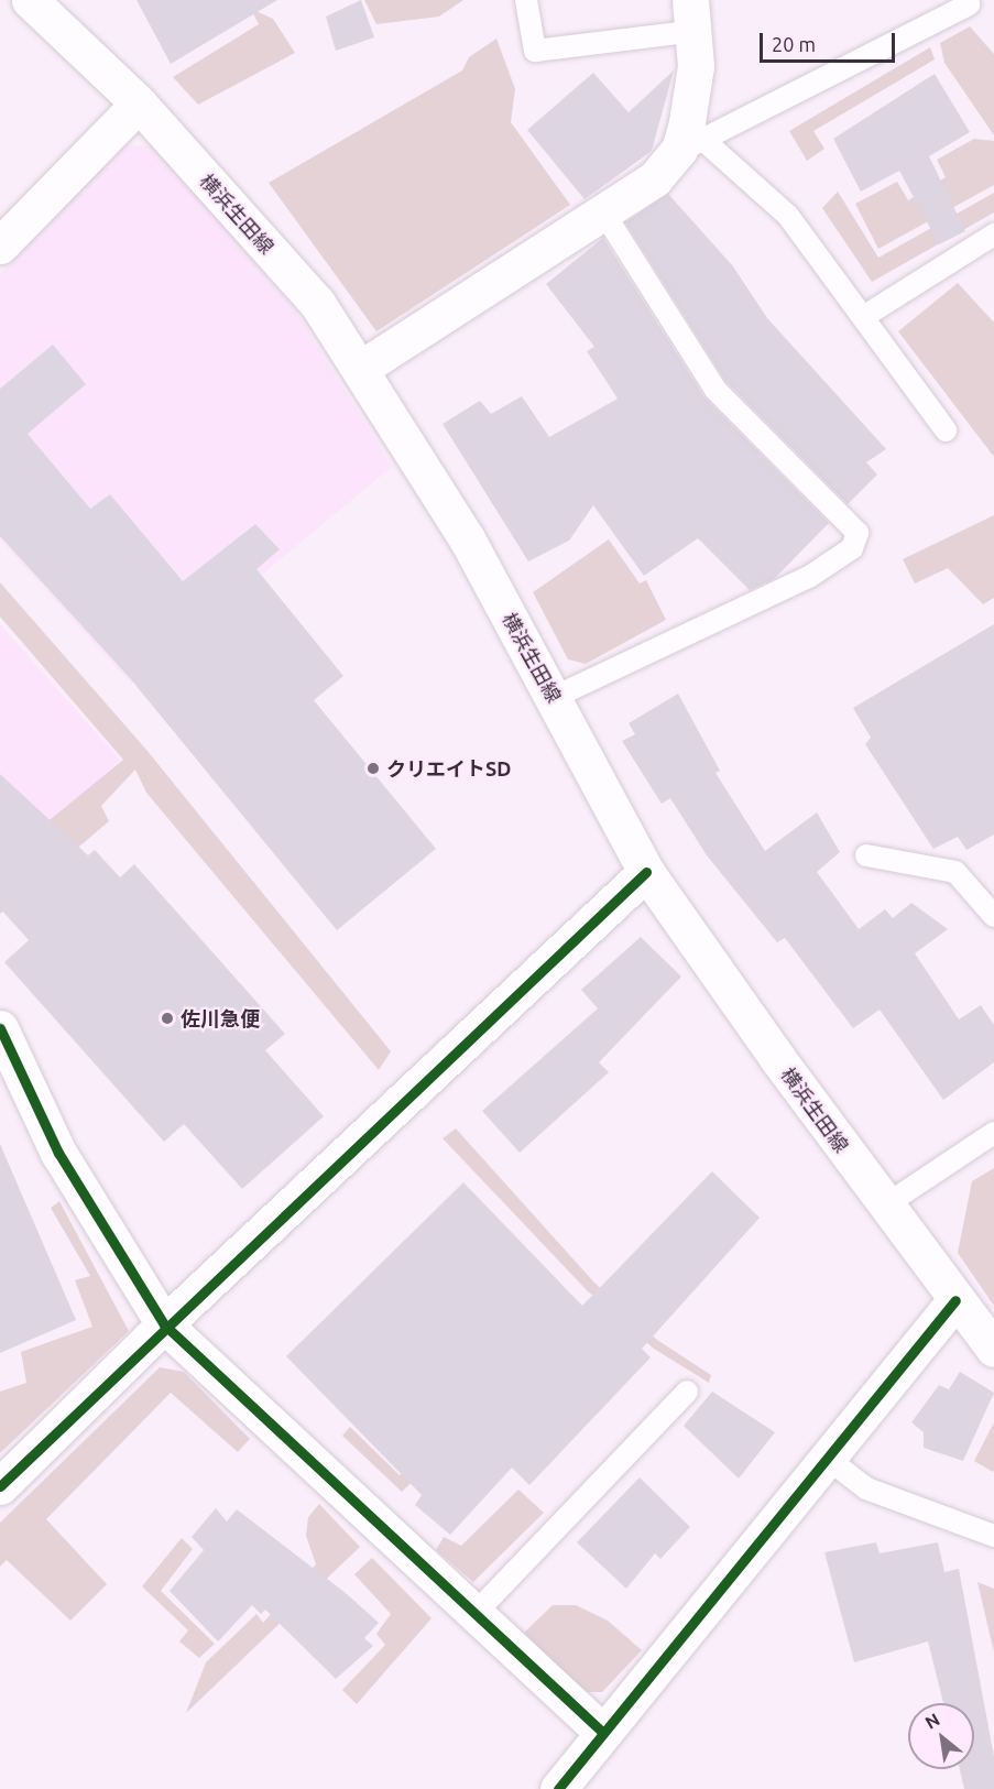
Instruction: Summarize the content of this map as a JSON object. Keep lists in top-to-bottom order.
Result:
{
  "streets": {
    "street": ["横浜生田線"]
  },
  "places": ["クリエイトSD", "佐川急便"],
  "scale_bar": "20 m",
  "north": "top left"
}
